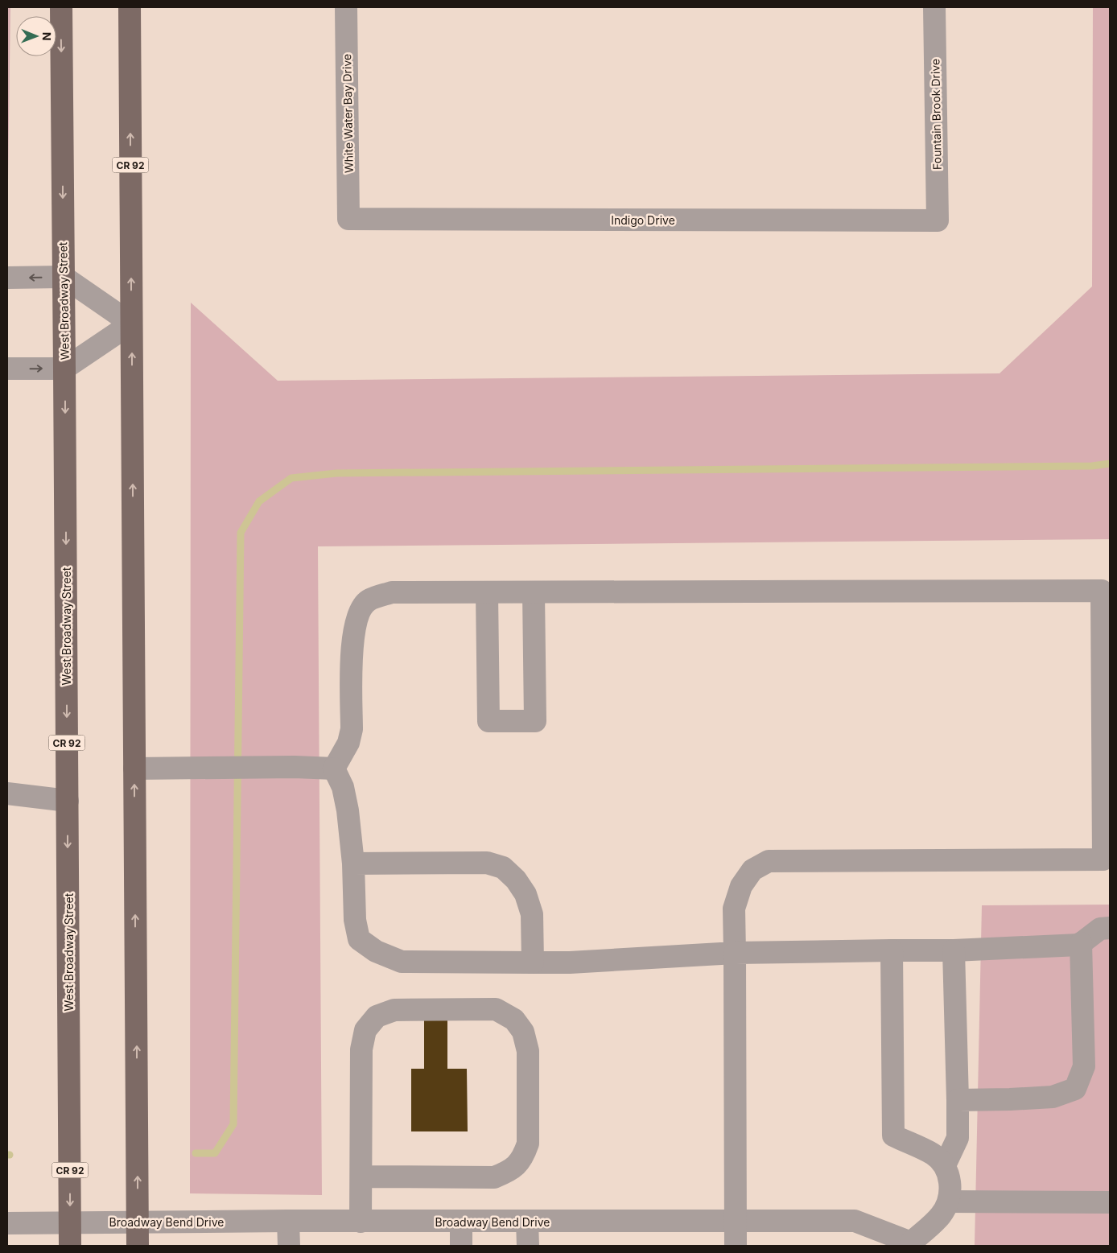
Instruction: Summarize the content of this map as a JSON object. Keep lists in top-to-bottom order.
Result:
{
  "streets": {
    "main road": ["CR 92", "West Broadway Street"],
    "street": [
      "White Water Bay Drive",
      "Fountain Brook Drive",
      "Indigo Drive",
      "Broadway Bend Drive"
    ]
  },
  "crossings": [
    ["White Water Bay Drive", "Indigo Drive"],
    ["Fountain Brook Drive", "Indigo Drive"],
    ["CR 92", "Broadway Bend Drive"],
    ["West Broadway Street", "Broadway Bend Drive"]
  ],
  "north": "right"
}
